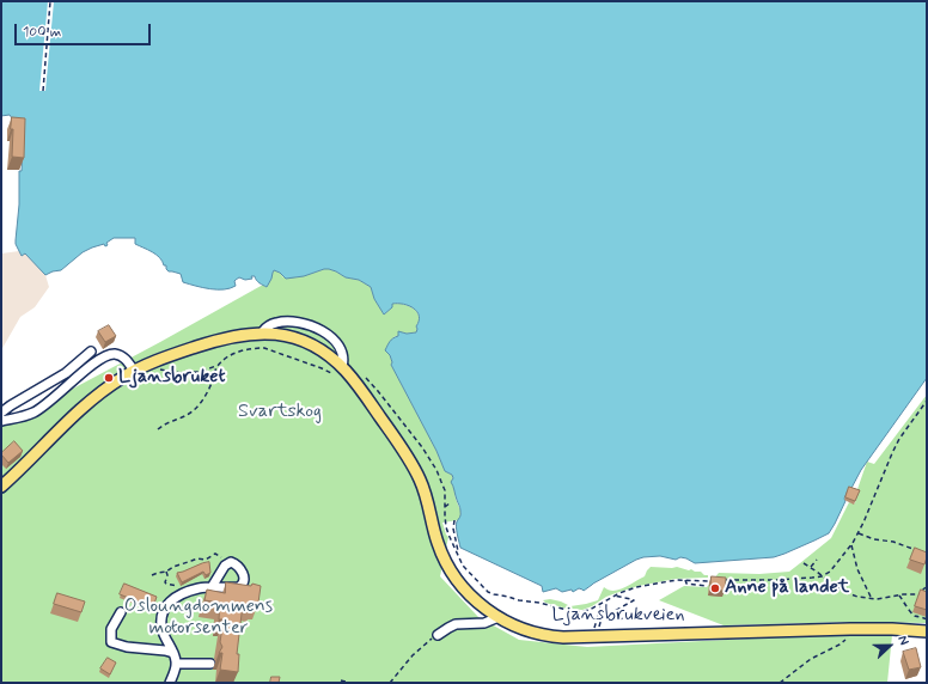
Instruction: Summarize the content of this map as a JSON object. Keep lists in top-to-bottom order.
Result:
{
  "streets": {
    "main road": ["Ljansbrukveien"]
  },
  "parks": ["Svartskog", "Osloungdommens motorsenter"],
  "places": ["Ljansbruket", "Anne på landet"],
  "scale_bar": "100 m",
  "north": "right"
}
